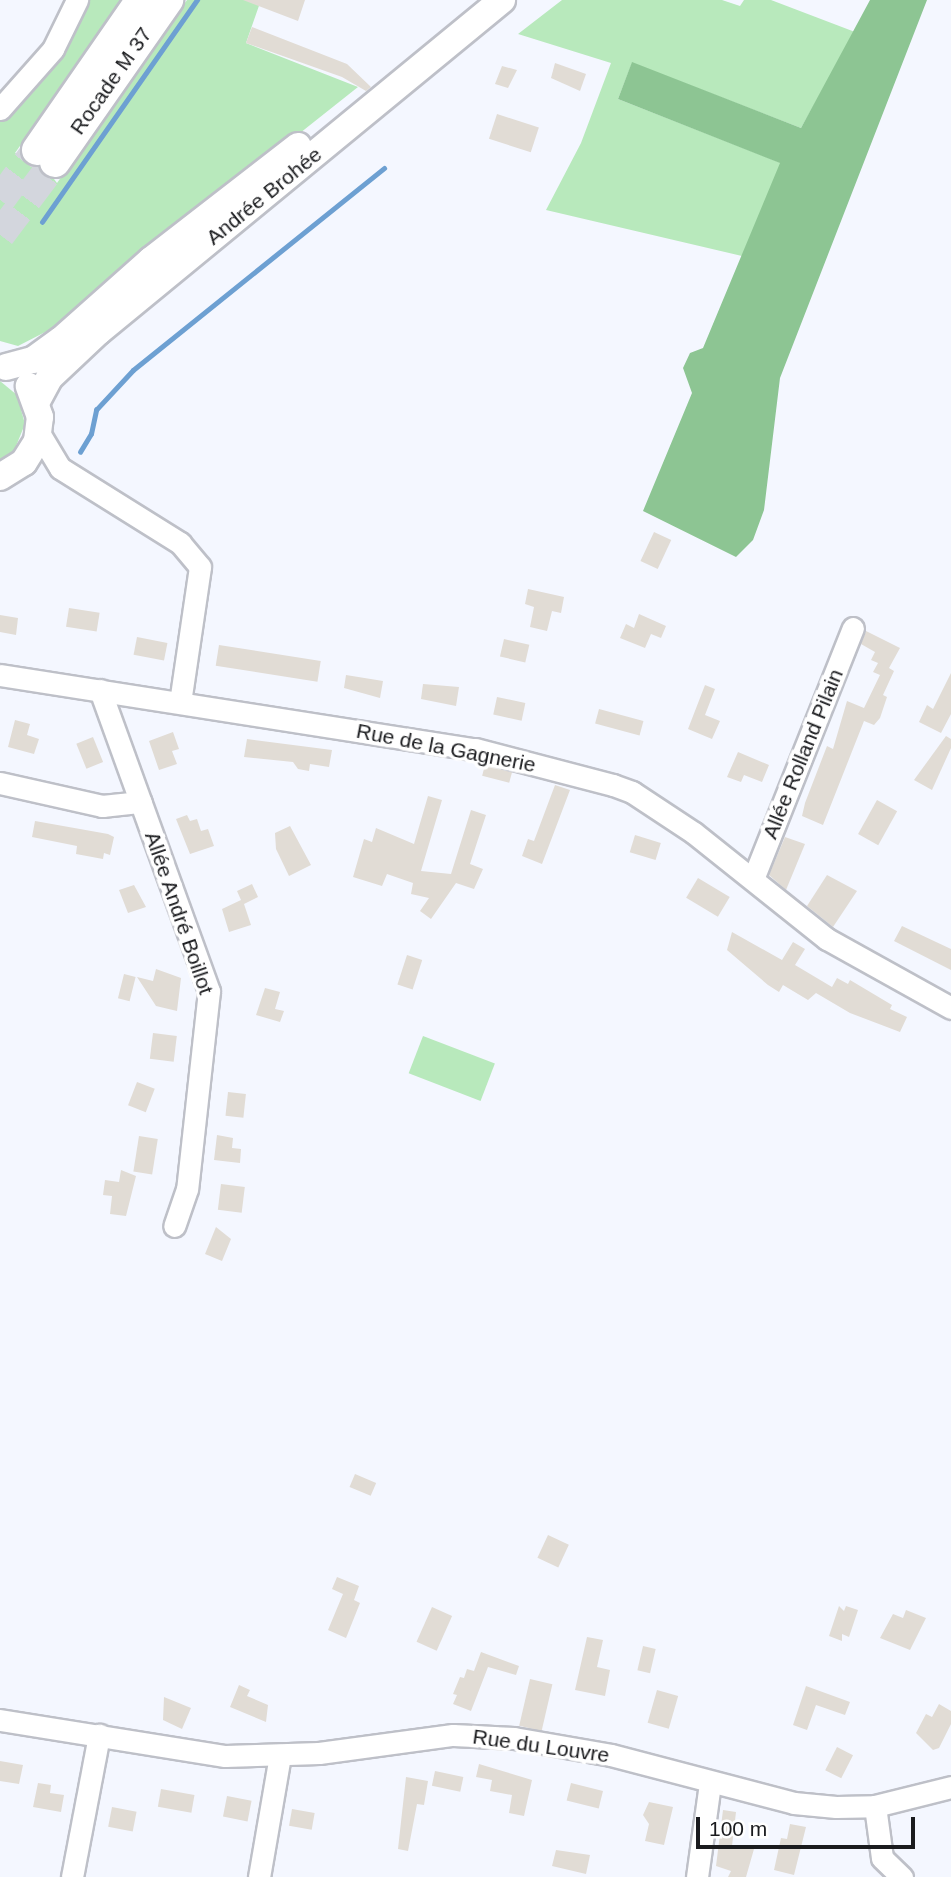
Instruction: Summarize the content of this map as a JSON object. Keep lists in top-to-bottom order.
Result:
{
  "streets": {
    "highway": ["Rocade M 37"],
    "main road": ["Andrée Brohée"],
    "street": [
      "Rue de la Gagnerie",
      "Allée Rolland Pilain",
      "Allée André Boillot",
      "Rue du Louvre"
    ]
  },
  "crossings": [
    ["Rue de la Gagnerie", "Allée Rolland Pilain"],
    ["Rue de la Gagnerie", "Allée André Boillot"]
  ],
  "scale_bar": "100 m"
}
